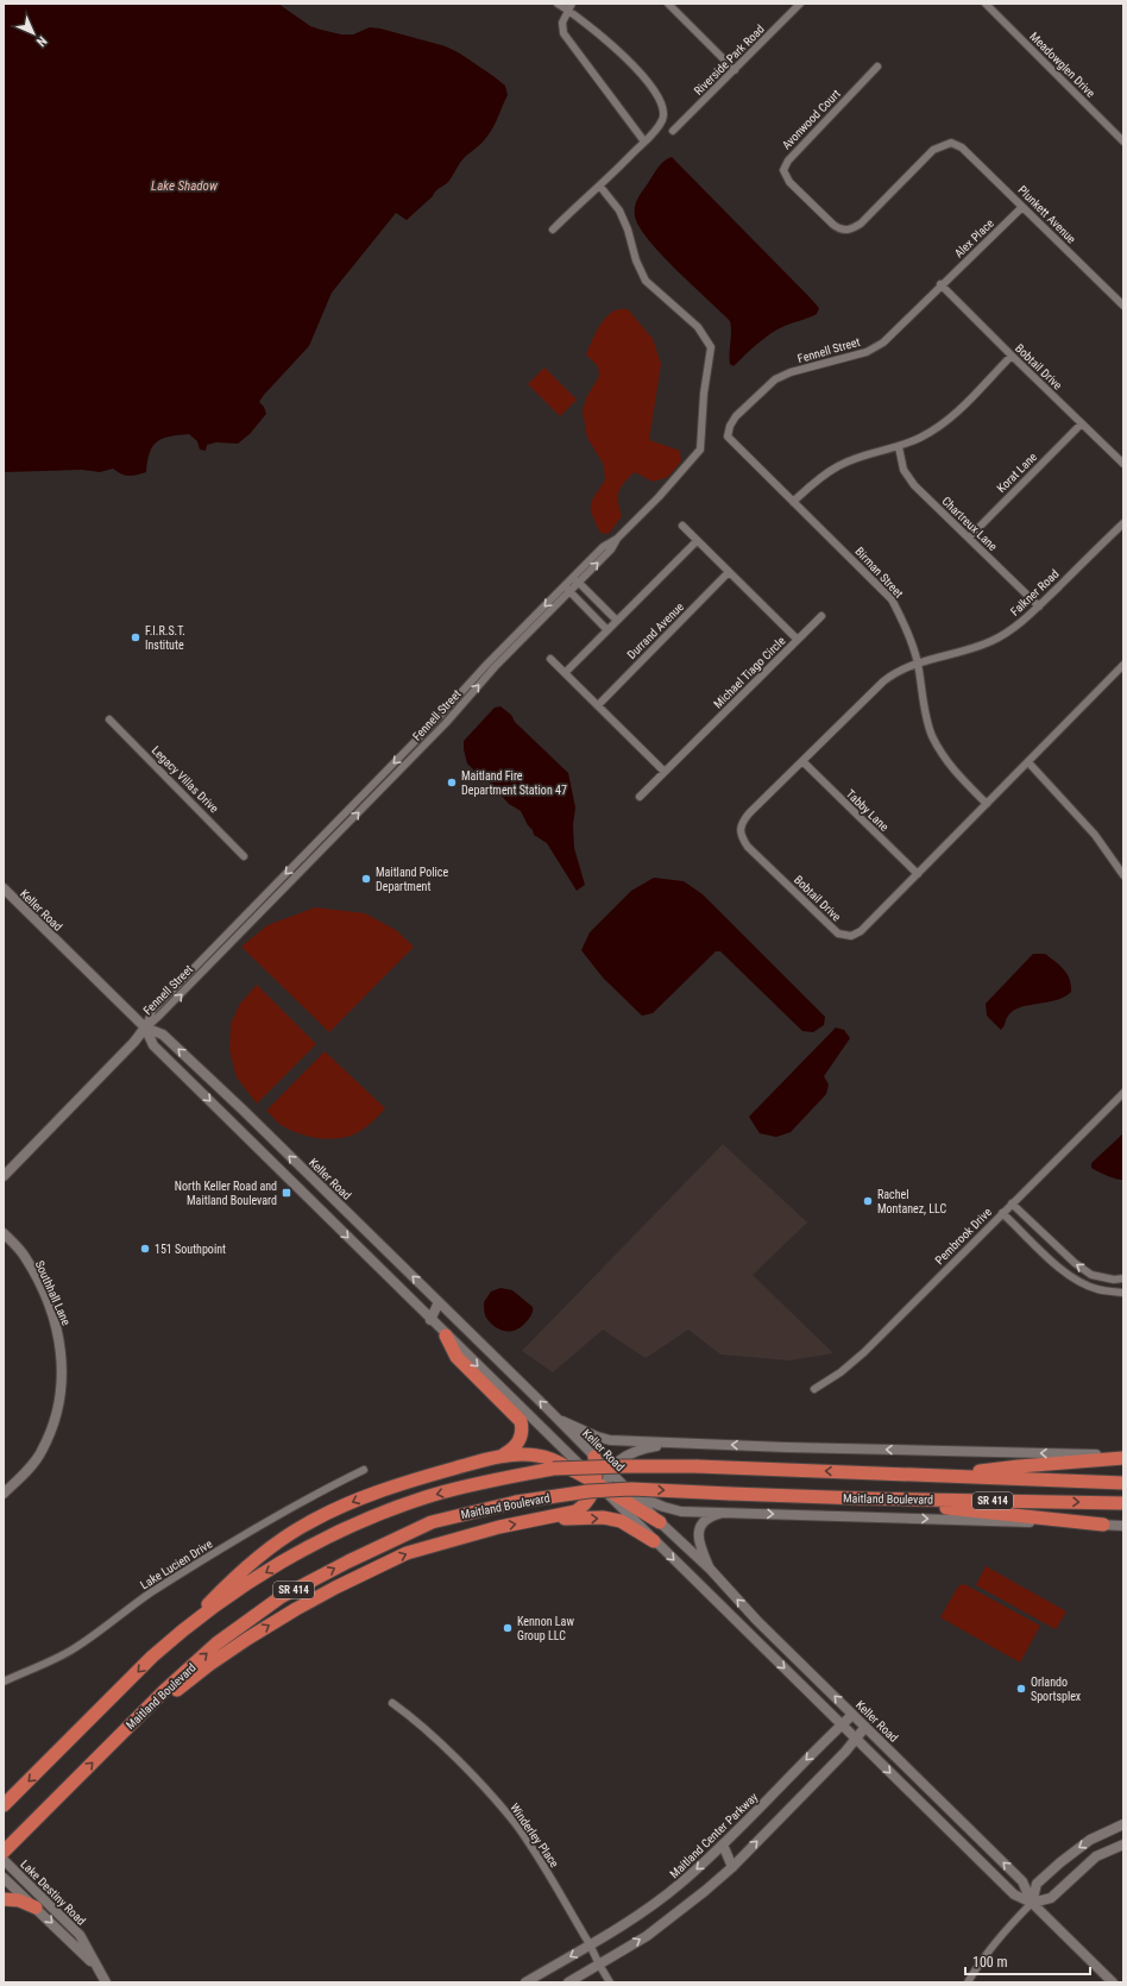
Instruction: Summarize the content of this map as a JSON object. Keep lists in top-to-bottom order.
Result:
{
  "streets": {
    "highway": ["Maitland Boulevard", "SR 414"],
    "street": [
      "Riverside Park Road",
      "Meadowglen Drive",
      "Avonwood Court",
      "Plunkett Avenue",
      "Alex Place",
      "Fennell Street",
      "Bobtail Drive",
      "Korat Lane",
      "Chartreux Lane",
      "Birman Street",
      "Falkner Road",
      "Durrand Avenue",
      "Michael Tiago Circle",
      "Legacy Villas Drive",
      "Tabby Lane",
      "Keller Road",
      "Pembrook Drive",
      "Southhall Lane",
      "Lake Lucien Drive",
      "Winderley Place",
      "Maitland Center Parkway",
      "Lake Destiny Road"
    ]
  },
  "crossings": [
    ["Avonwood Court", "Plunkett Avenue"],
    ["Plunkett Avenue", "Alex Place"],
    ["Alex Place", "Fennell Street"],
    ["Alex Place", "Bobtail Drive"],
    ["Fennell Street", "Bobtail Drive"],
    ["Fennell Street", "Birman Street"],
    ["Fennell Street", "Keller Road"],
    ["Bobtail Drive", "Korat Lane"],
    ["Bobtail Drive", "Birman Street"],
    ["Bobtail Drive", "Falkner Road"],
    ["Bobtail Drive", "Tabby Lane"],
    ["Korat Lane", "Chartreux Lane"],
    ["Chartreux Lane", "Falkner Road"],
    ["Birman Street", "Falkner Road"],
    ["Durrand Avenue", "Michael Tiago Circle"],
    ["Keller Road", "Maitland Center Parkway"],
    ["Winderley Place", "Maitland Center Parkway"]
  ],
  "water": ["Lake Shadow"],
  "places": {
    "other": [
      "F.I.R.S.T. Institute",
      "Maitland Fire Department Station 47",
      "Maitland Police Department",
      "Rachel Montanez, LLC",
      "151 Southpoint",
      "Kennon Law Group LLC",
      "Orlando Sportsplex"
    ],
    "transit": ["North Keller Road and Maitland Boulevard"]
  },
  "scale_bar": "100 m",
  "north": "bottom right"
}
